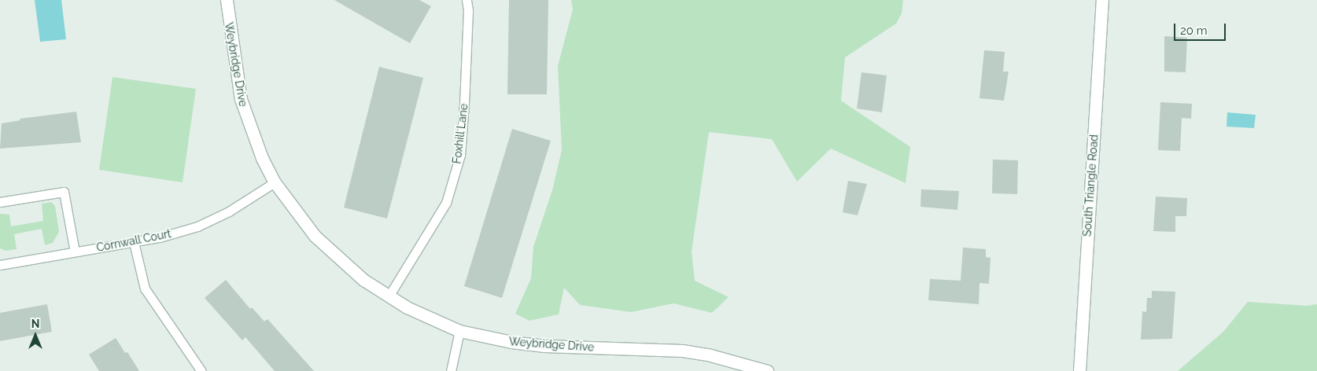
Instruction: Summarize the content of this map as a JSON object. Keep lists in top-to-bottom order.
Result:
{
  "streets": {
    "street": ["Weybridge Drive", "South Triangle Road"],
    "lane": ["Foxhill Lane", "Cornwall Court"]
  },
  "crossings": [
    ["Weybridge Drive", "Foxhill Lane"],
    ["Weybridge Drive", "Cornwall Court"]
  ],
  "scale_bar": "20 m",
  "north": "top"
}
